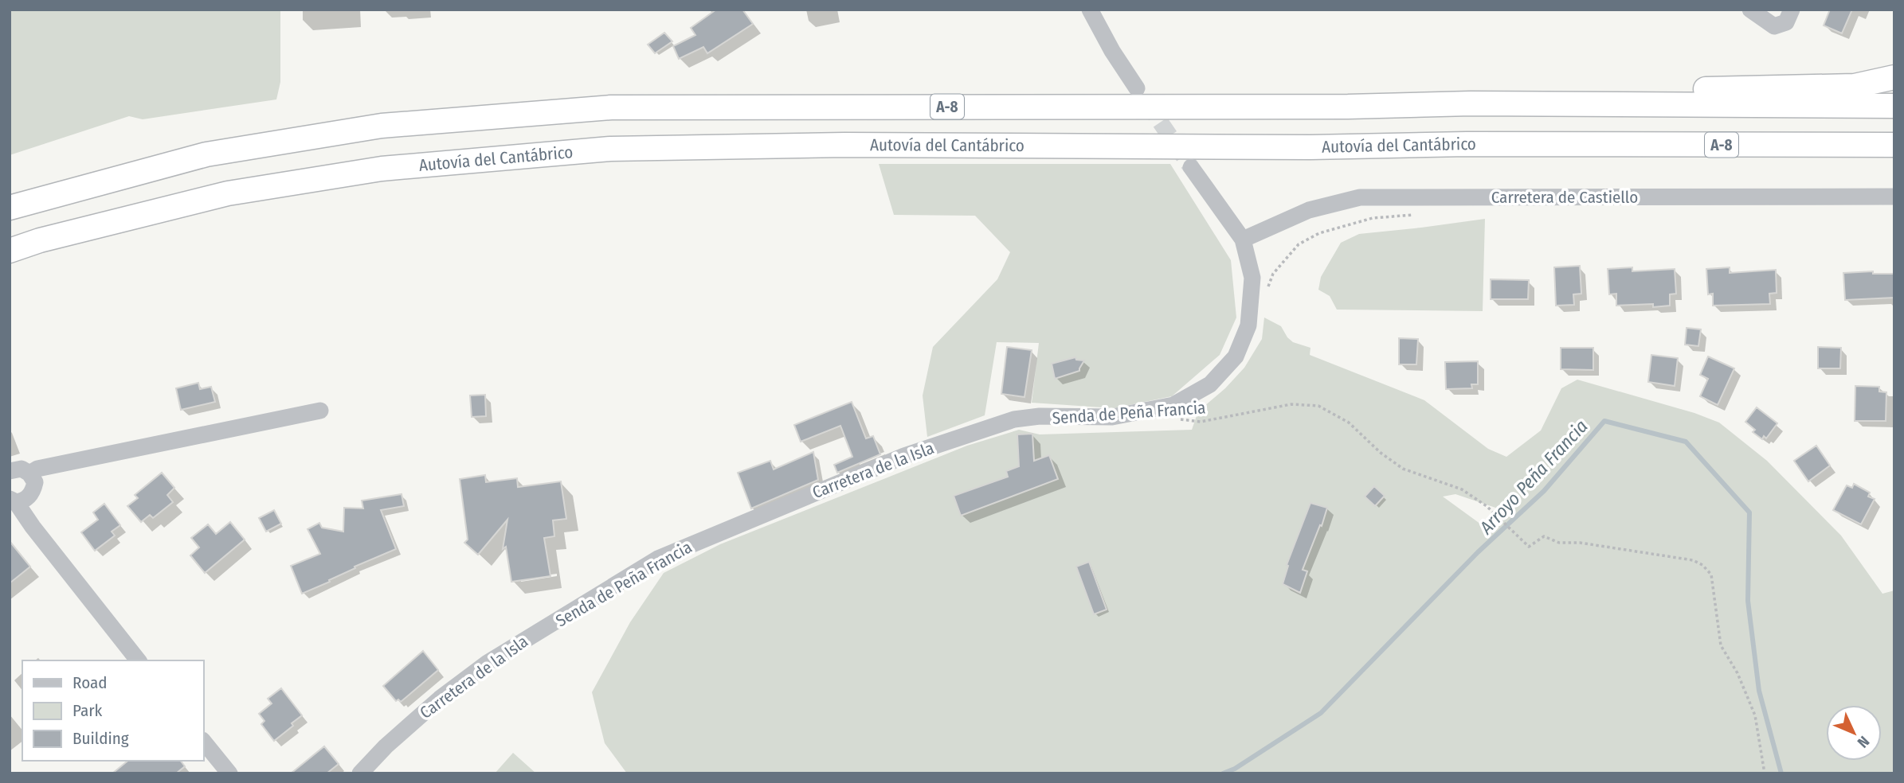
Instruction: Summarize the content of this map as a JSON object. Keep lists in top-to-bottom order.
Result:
{
  "streets": {
    "highway": ["A-8", "Autovía del Cantábrico"],
    "street": ["Carretera de Castiello", "Carretera de la Isla"],
    "path": ["Senda de Peña Francia"]
  },
  "crossings": [
    ["Carretera de Castiello", "Carretera de la Isla"]
  ],
  "water": ["Arroyo Peña Francia"],
  "legend": ["Road", "Park", "Building"],
  "north": "bottom right"
}
